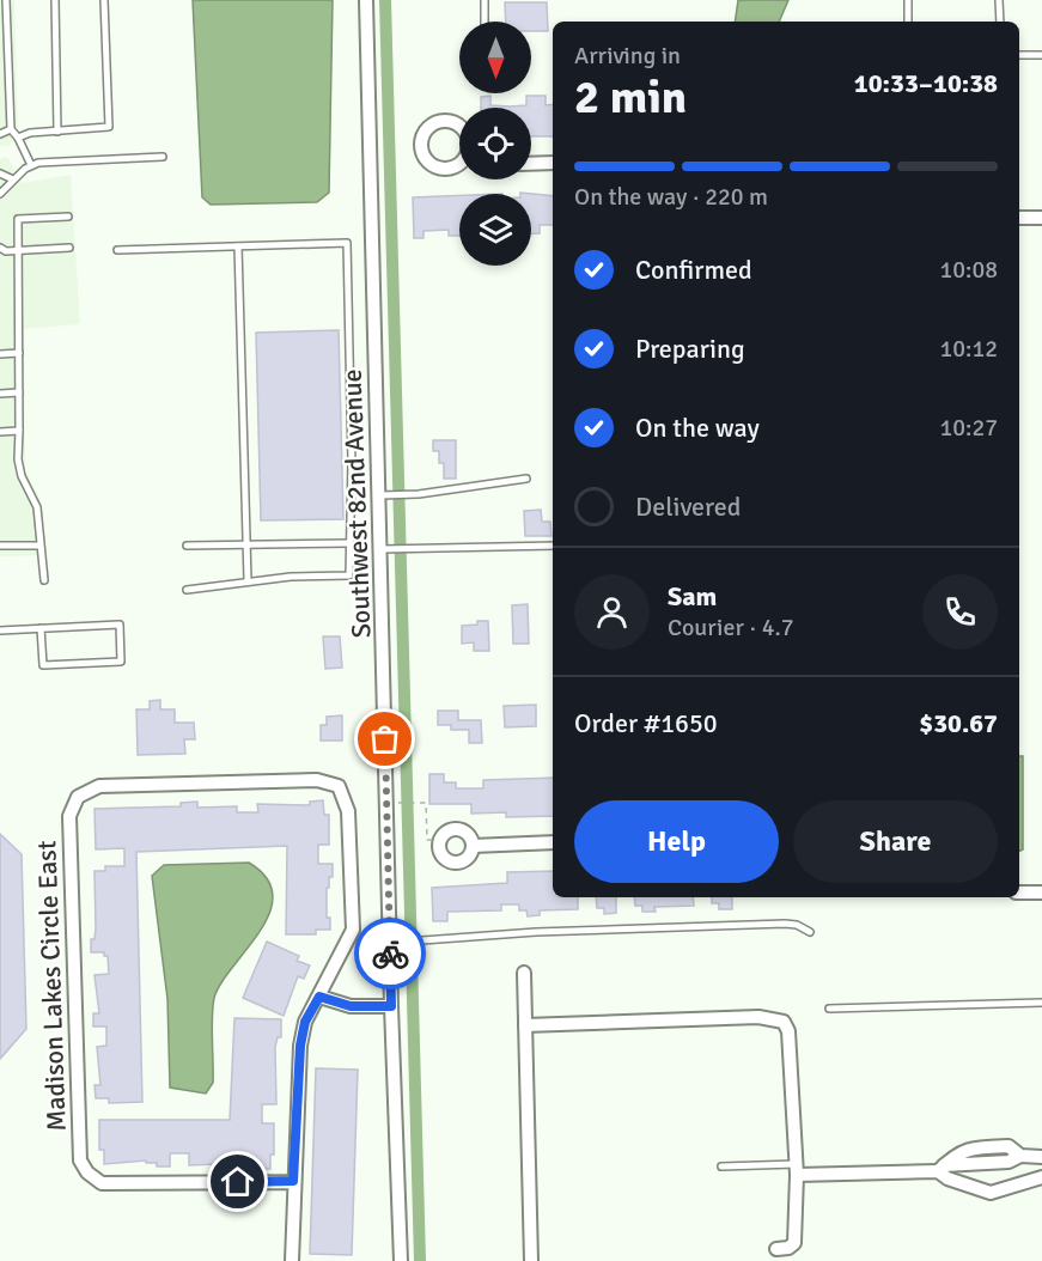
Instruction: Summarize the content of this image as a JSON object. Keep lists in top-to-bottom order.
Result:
{
  "streets": {
    "street": ["Southwest 82nd Avenue", "Madison Lakes Circle East"]
  },
  "north": "bottom",
  "page": {
    "heading": ["2 min", "Arriving in", "10:33–10:38"],
    "panel": [
      "Sam",
      "Courier · 4.7",
      "Order #1650",
      "$30.67"
    ],
    "bar": "On the way · 220 m",
    "list": [
      ["Confirmed", "10:08"],
      ["Preparing", "10:12"],
      ["On the way", "10:27"],
      "Delivered"
    ],
    "buttons": ["Help", "Share"]
  }
}
